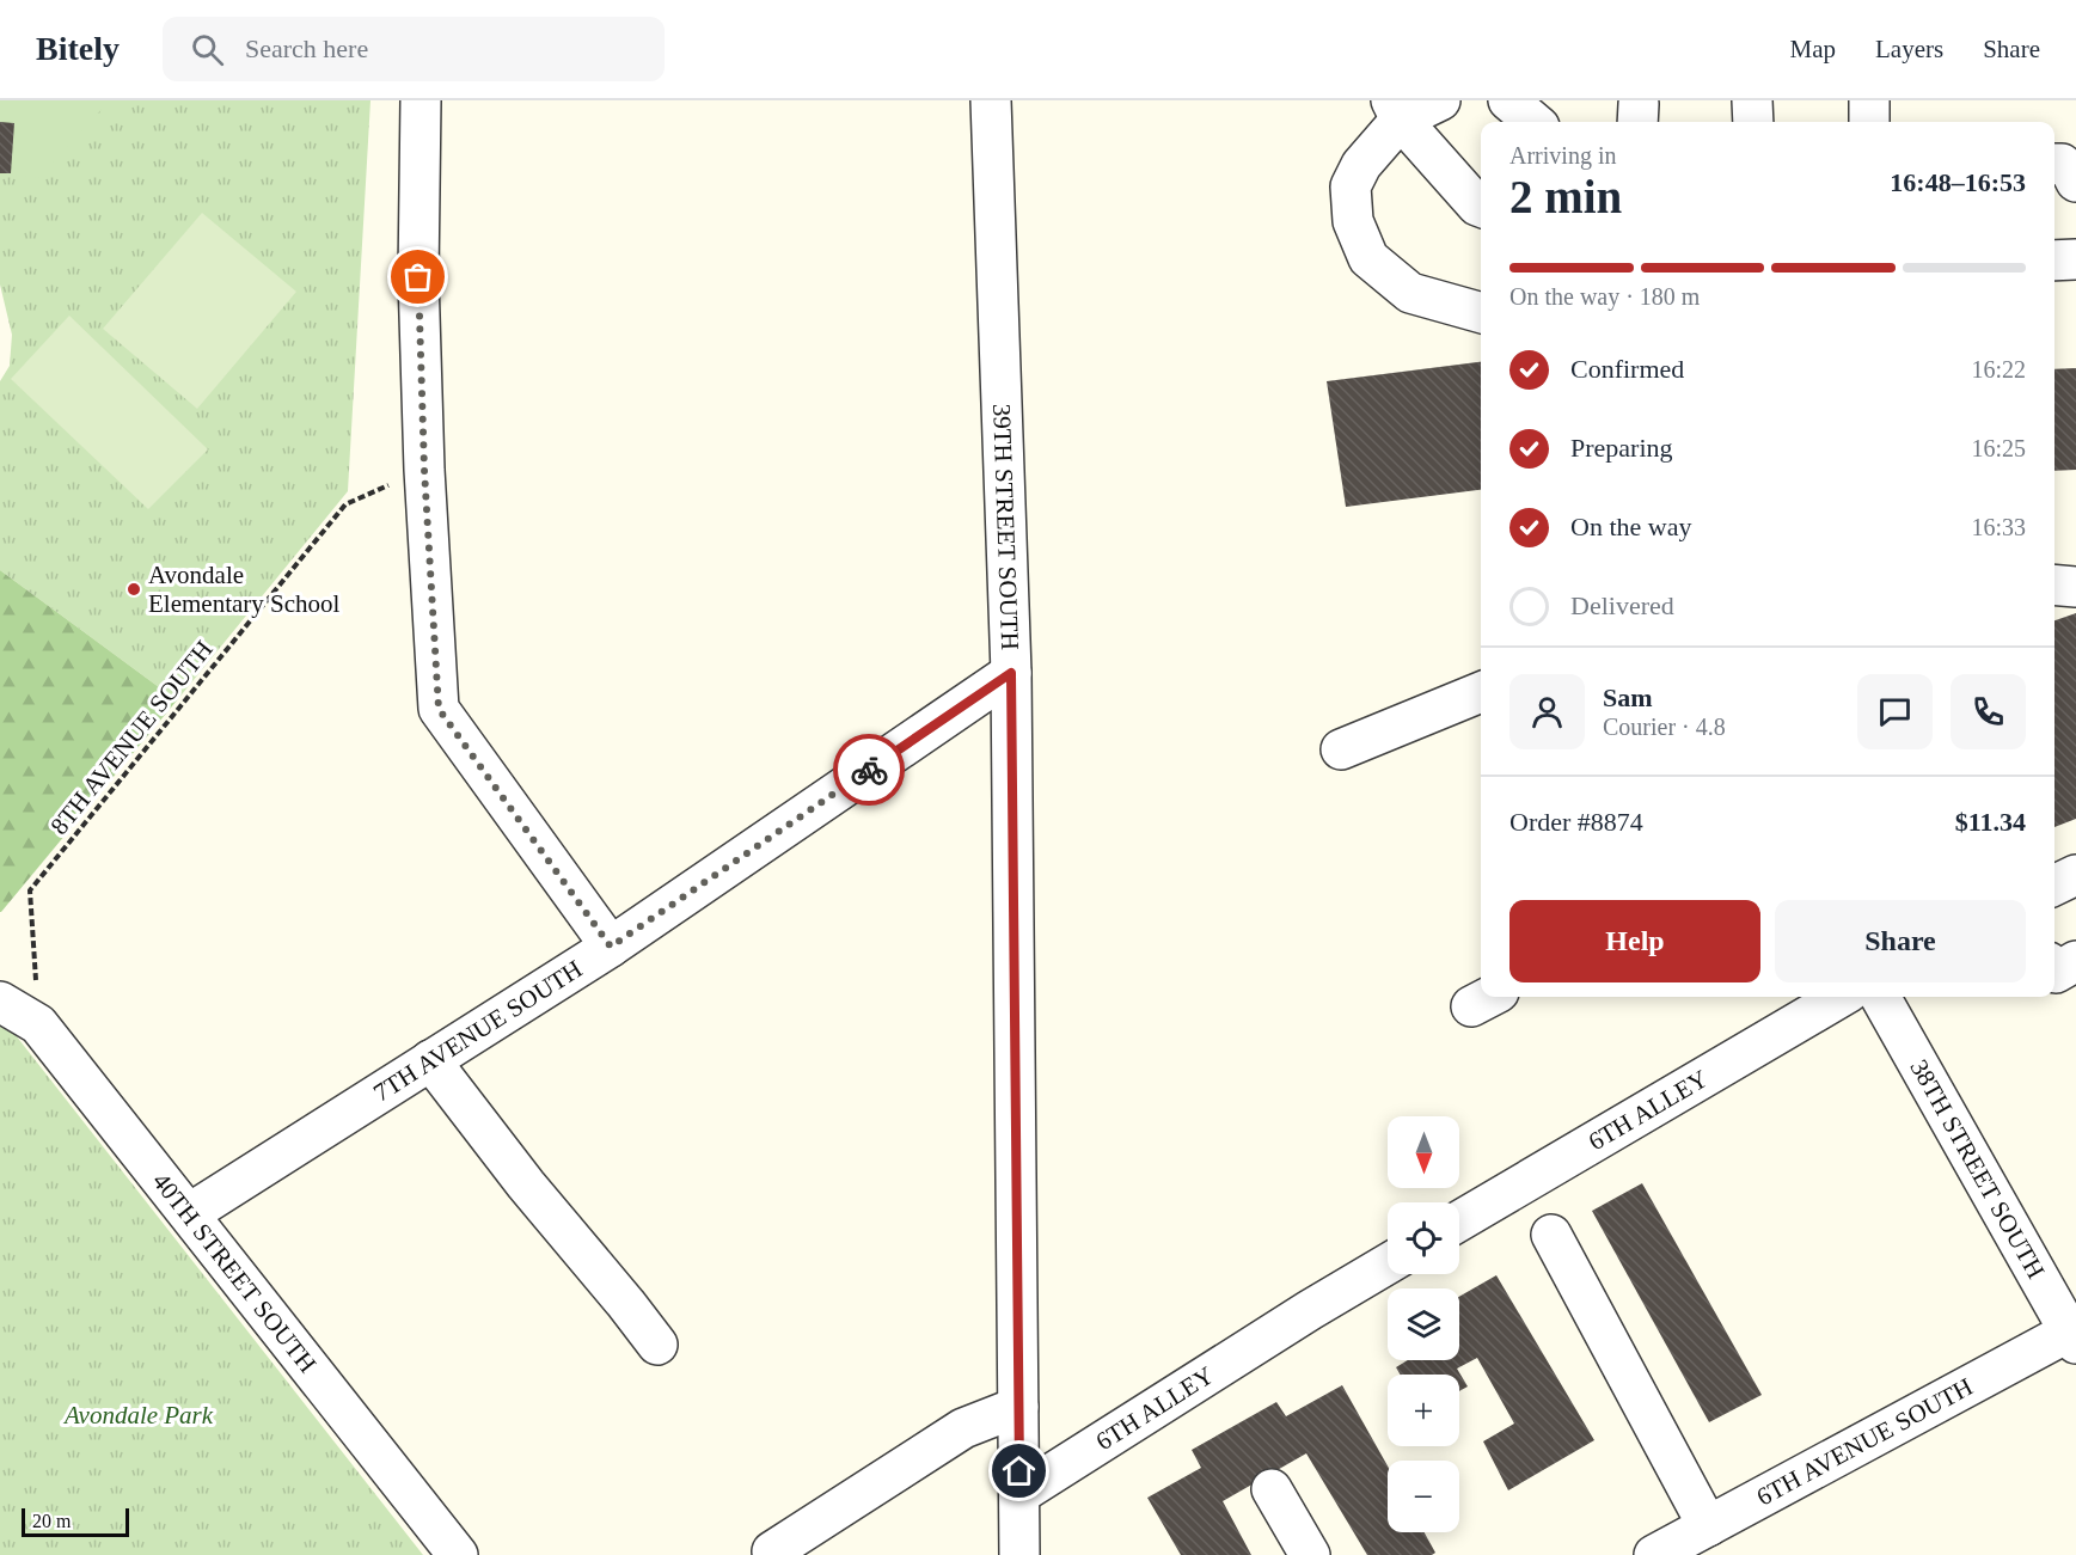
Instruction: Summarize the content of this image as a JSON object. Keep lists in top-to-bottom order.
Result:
{
  "streets": {
    "street": [
      "39TH STREET SOUTH",
      "7TH AVENUE SOUTH",
      "6TH ALLEY",
      "38TH STREET SOUTH",
      "40TH STREET SOUTH",
      "6TH AVENUE SOUTH"
    ],
    "path": ["8TH AVENUE SOUTH"]
  },
  "crossings": [
    ["39TH STREET SOUTH", "7TH AVENUE SOUTH"],
    ["39TH STREET SOUTH", "6TH ALLEY"],
    ["8TH AVENUE SOUTH", "40TH STREET SOUTH"],
    ["7TH AVENUE SOUTH", "40TH STREET SOUTH"],
    ["38TH STREET SOUTH", "6TH AVENUE SOUTH"]
  ],
  "parks": ["Avondale Park"],
  "places": ["Avondale Elementary School"],
  "scale_bar": "20 m",
  "north": "bottom",
  "page": {
    "header": "Bitely",
    "search": "Search here",
    "nav": ["Map", "Layers", "Share"],
    "heading": ["2 min", "Arriving in", "16:48–16:53"],
    "panel": [
      "Sam",
      "Courier · 4.8",
      "Order #8874",
      "$11.34"
    ],
    "bar": "On the way · 180 m",
    "list": [
      ["Confirmed", "16:22"],
      ["Preparing", "16:25"],
      ["On the way", "16:33"],
      "Delivered"
    ],
    "buttons": ["Help", "Share"],
    "map_buttons": ["+", "−"],
    "scale": "20 m"
  }
}
